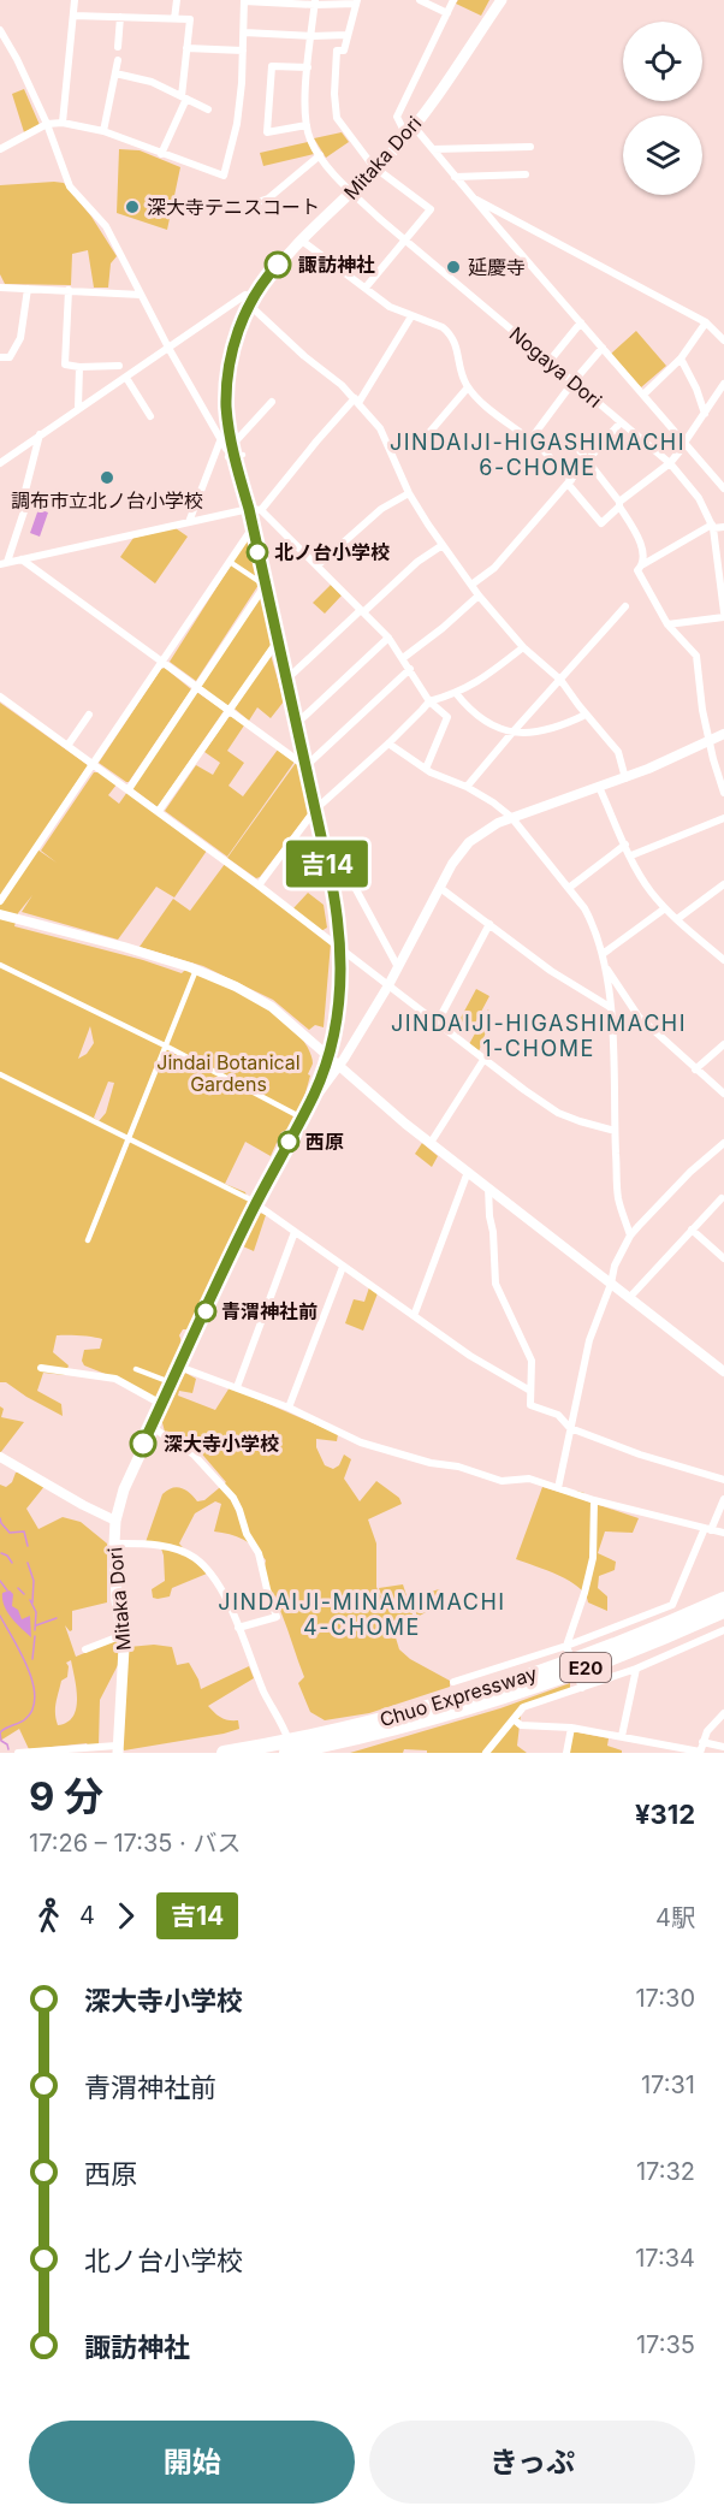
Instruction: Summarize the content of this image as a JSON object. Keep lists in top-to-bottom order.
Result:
{
  "streets": {
    "highway": ["E20", "Chuo Expressway"],
    "main road": ["Mitaka Dori"],
    "street": ["Nogaya Dori"]
  },
  "crossings": [
    ["Mitaka Dori", "Nogaya Dori"]
  ],
  "districts": ["JINDAIJI-HIGASHIMACHI 6-CHOME", "JINDAIJI-HIGASHIMACHI 1-CHOME", "JINDAIJI-MINAMIMACHI 4-CHOME"],
  "parks": ["Jindai Botanical Gardens"],
  "places": [
    "深大寺テニスコート",
    "諏訪神社",
    "延慶寺",
    "調布市立北ノ台小学校",
    "北ノ台小学校",
    "西原",
    "青渭神社前",
    "深大寺小学校"
  ],
  "lines": ["bus line 吉14"],
  "page": {
    "on_map": "吉14",
    "heading": ["9 分", "17:26 – 17:35 · バス", "¥312"],
    "legs": ["4", "吉14", "4駅"],
    "list": [
      {
        "name": "深大寺小学校",
        "value": "17:30"
      },
      {
        "name": "青渭神社前",
        "value": "17:31"
      },
      {
        "name": "西原",
        "value": "17:32"
      },
      {
        "name": "北ノ台小学校",
        "value": "17:34"
      },
      {
        "name": "諏訪神社",
        "value": "17:35"
      }
    ],
    "buttons": ["開始", "きっぷ"]
  }
}
